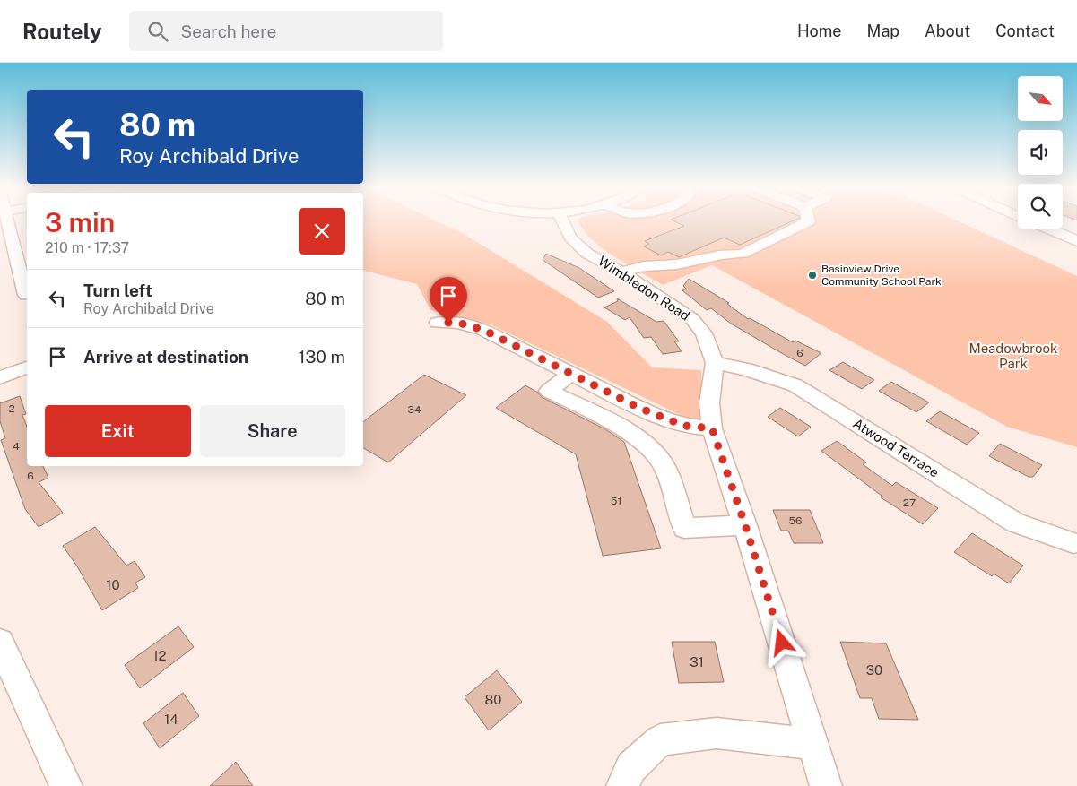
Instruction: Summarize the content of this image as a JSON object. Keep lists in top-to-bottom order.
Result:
{
  "streets": {
    "street": ["Wimbledon Road", "Atwood Terrace"]
  },
  "crossings": [
    ["Wimbledon Road", "Atwood Terrace"]
  ],
  "parks": ["Meadowbrook Park"],
  "places": ["Basinview Drive Community School Park"],
  "house_numbers": [
    "6",
    "2",
    "34",
    "4",
    "6",
    "51",
    "27",
    "56",
    "10",
    "12",
    "31",
    "30",
    "80",
    "14"
  ],
  "north": "bottom right",
  "page": {
    "header": "Routely",
    "search": "Search here",
    "nav": [
      "Home",
      "Map",
      "About",
      "Contact"
    ],
    "turn": ["80 m", "Roy Archibald Drive"],
    "heading": ["3 min", "210 m · 17:37"],
    "list": [
      {
        "name": "Turn left",
        "note": "Roy Archibald Drive",
        "value": "80 m"
      },
      {
        "name": "Arrive at destination",
        "value": "130 m"
      }
    ],
    "buttons": ["Exit", "Share"]
  }
}
